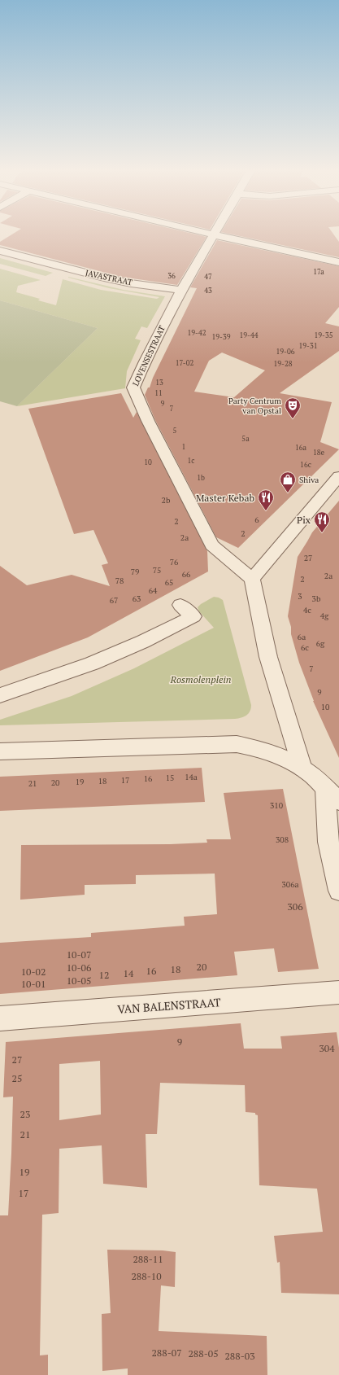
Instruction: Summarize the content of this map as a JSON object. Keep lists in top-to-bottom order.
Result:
{
  "streets": {
    "street": ["JAVASTRAAT", "LOVENSESTRAAT", "VAN BALENSTRAAT"]
  },
  "crossings": [
    ["JAVASTRAAT", "LOVENSESTRAAT"]
  ],
  "parks": ["Rosmolenplein"],
  "places": {
    "theatre": ["Party Centrum van Opstal"],
    "shop": ["Shiva"],
    "restaurant": ["Master Kebab", "Pix"]
  },
  "house_numbers": [
    "17a",
    "36",
    "47",
    "43",
    "19-42",
    "19-44",
    "19-35",
    "19-39",
    "19-31",
    "19-06",
    "17-02",
    "19-28",
    "13",
    "11",
    "9",
    "7",
    "5",
    "5a",
    "1",
    "16a",
    "18e",
    "1c",
    "10",
    "16c",
    "1b",
    "2b",
    "6",
    "2",
    "2",
    "2a",
    "27",
    "76",
    "75",
    "79",
    "66",
    "2a",
    "2",
    "78",
    "65",
    "64",
    "3",
    "63",
    "3b",
    "67",
    "4c",
    "4g",
    "6a",
    "6g",
    "6c",
    "7",
    "9",
    "10",
    "14a",
    "15",
    "16",
    "17",
    "18",
    "19",
    "20",
    "21",
    "310",
    "308",
    "306a",
    "306",
    "10-07",
    "20",
    "10-06",
    "18",
    "16",
    "10-02",
    "14",
    "12",
    "10-05",
    "10-01",
    "9",
    "304",
    "27",
    "25",
    "23",
    "21",
    "19",
    "17",
    "288-11",
    "288-10",
    "288-07",
    "288-05",
    "288-03"
  ]
}
